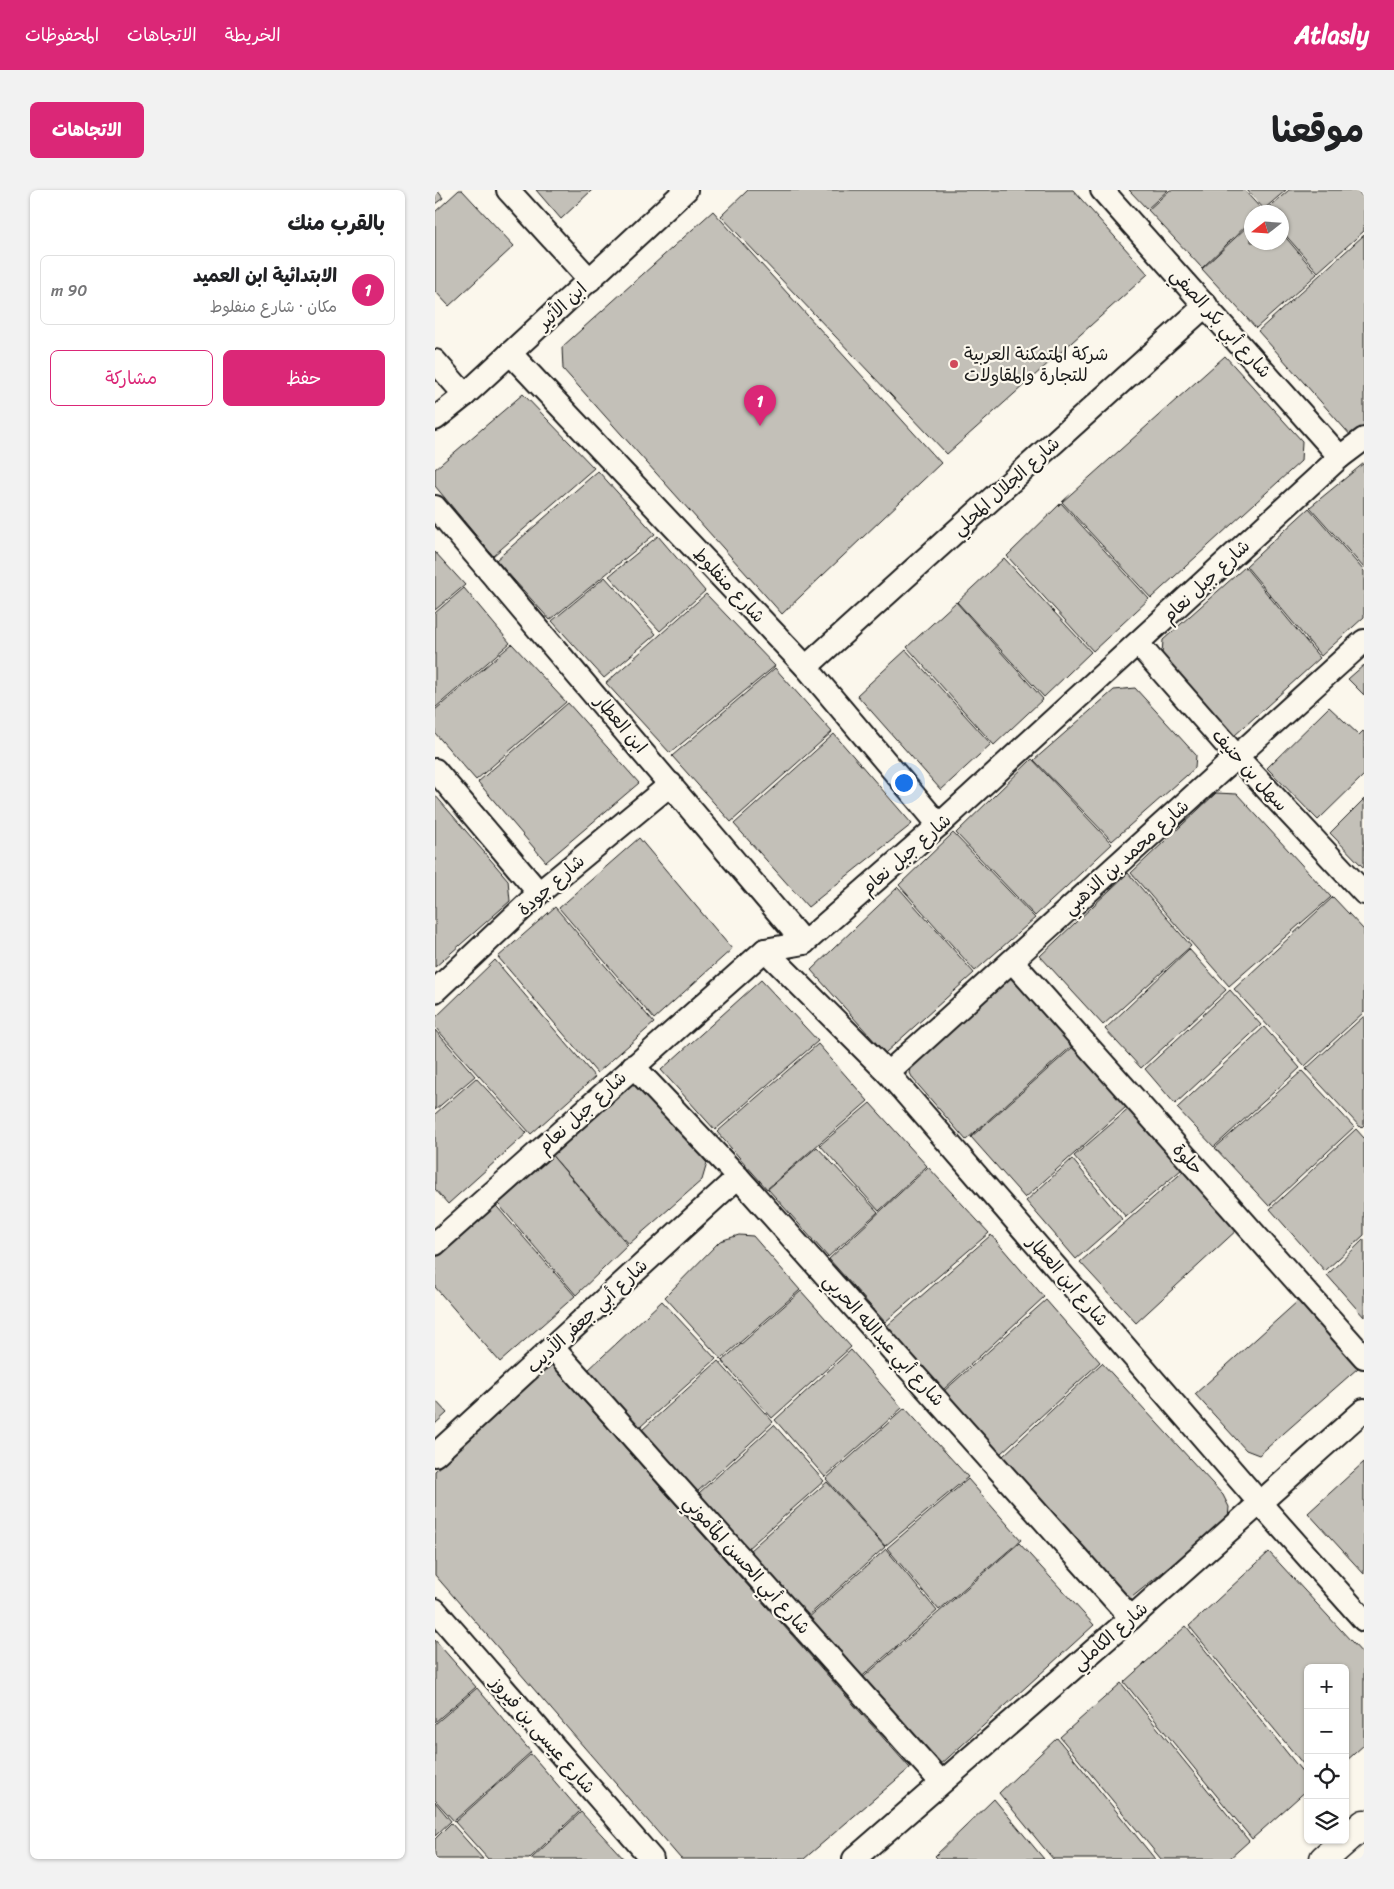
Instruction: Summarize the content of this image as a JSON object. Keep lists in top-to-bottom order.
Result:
{
  "streets": {
    "street": [
      "ابن الأثير",
      "شارع أبي بكر الصفي",
      "شارع الجلال المحلي",
      "شارع جبل نعام",
      "شارع منفلوط",
      "ابن العطار",
      "سهل بن حنيف",
      "شارع محمد بن الذهبي",
      "شارع جودة",
      "حلوة",
      "شارع ابن العطار",
      "شارع أبي جعفر الأديب",
      "شارع أبي عبدالله الحربي",
      "شارع أبي الحسن المأموني",
      "شارع الكاملي",
      "شارع عيسى بن فيروز"
    ]
  },
  "crossings": [
    ["ابن الأثير", "شارع منفلوط"],
    ["شارع أبي بكر الصفي", "شارع الجلال المحلي"],
    ["شارع أبي بكر الصفي", "شارع جبل نعام"],
    ["شارع الجلال المحلي", "شارع منفلوط"],
    ["شارع جبل نعام", "شارع منفلوط"],
    ["شارع جبل نعام", "ابن العطار"],
    ["شارع جبل نعام", "سهل بن حنيف"],
    ["شارع جبل نعام", "شارع ابن العطار"],
    ["شارع جبل نعام", "شارع أبي عبدالله الحربي"],
    ["ابن العطار", "شارع جودة"],
    ["سهل بن حنيف", "شارع محمد بن الذهبي"],
    ["شارع محمد بن الذهبي", "حلوة"],
    ["شارع محمد بن الذهبي", "شارع ابن العطار"],
    ["شارع ابن العطار", "شارع الكاملي"],
    ["شارع أبي جعفر الأديب", "شارع أبي عبدالله الحربي"],
    ["شارع أبي جعفر الأديب", "شارع أبي الحسن المأموني"],
    ["شارع أبي عبدالله الحربي", "شارع الكاملي"],
    ["شارع أبي الحسن المأموني", "شارع الكاملي"]
  ],
  "places": ["شركة المتمكنة العربية للتجارة والمقاولات"],
  "north": "left",
  "page": {
    "header": "Atlasly",
    "nav": ["الخريطة", "الاتجاهات", "المحفوظات"],
    "title": "موقعنا",
    "buttons": [
      "الاتجاهات",
      ["حفظ", "مشاركة"]
    ],
    "heading": "بالقرب منك",
    "list": [
      {
        "mark": "1",
        "name": "الابتدائية ابن العميد",
        "note": "مكان · شارع منفلوط",
        "value": "90 m"
      }
    ],
    "pins": "1",
    "map_buttons": ["+", "−"]
  }
}
